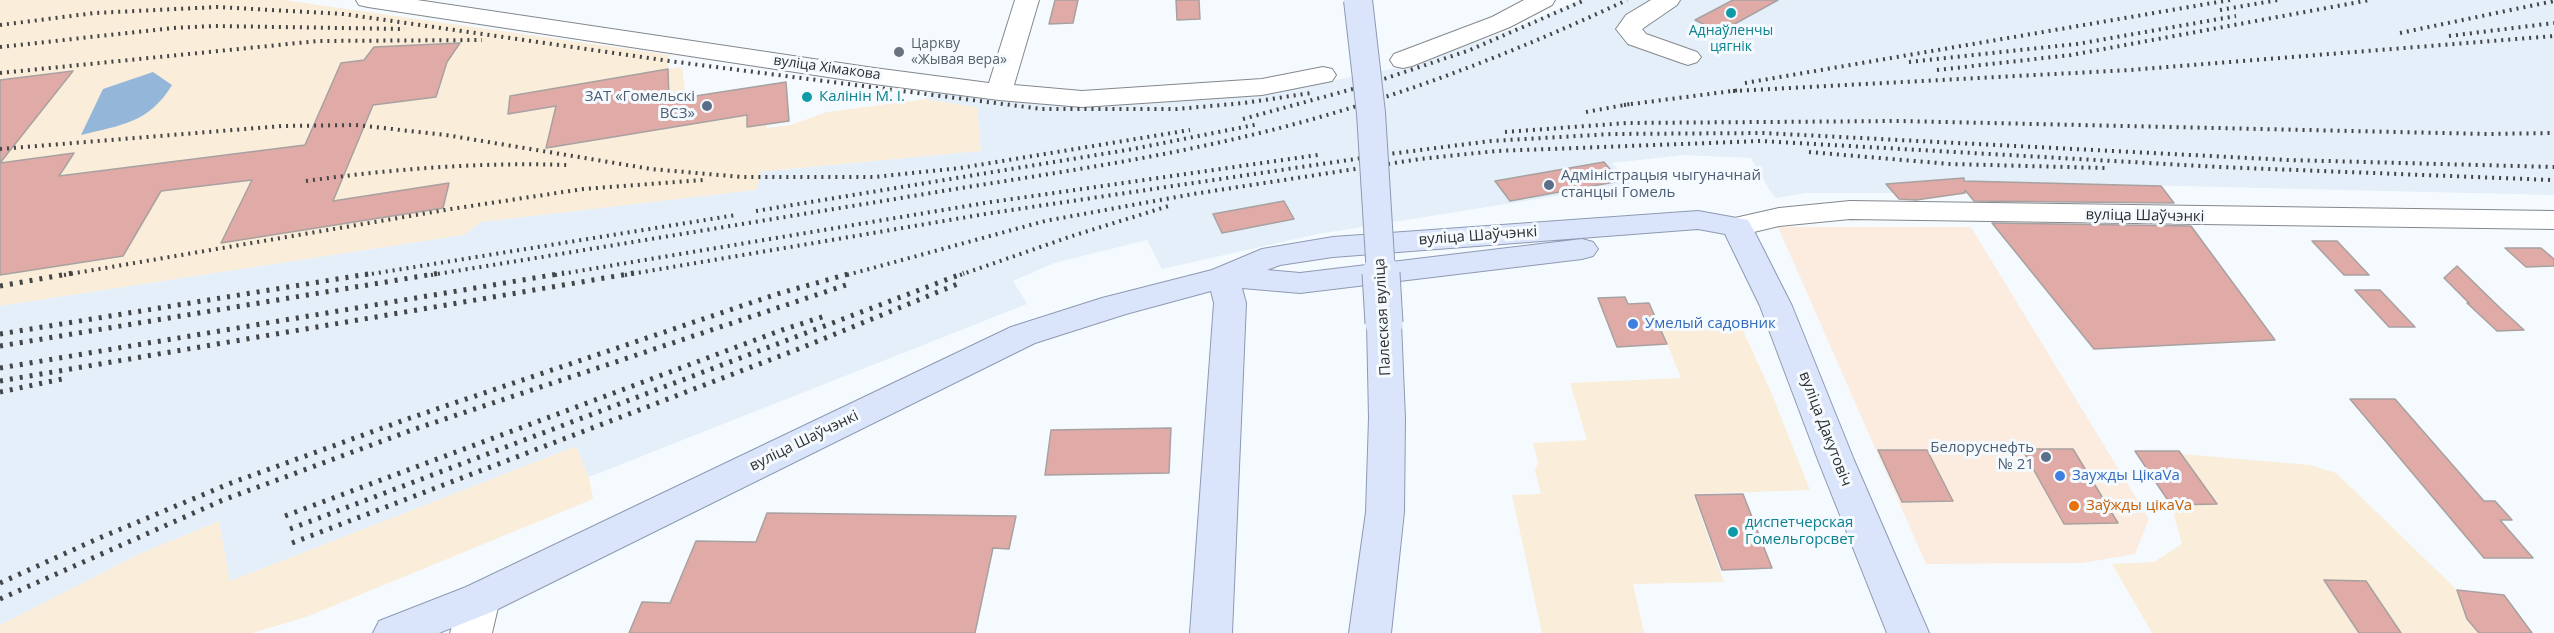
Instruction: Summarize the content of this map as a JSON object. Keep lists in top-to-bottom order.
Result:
{
  "streets": {
    "main road": ["вуліца Шаўчэнкі", "Палеская вуліца", "вуліца Дакутовіч"],
    "street": ["вуліца Хімакова"]
  },
  "crossings": [
    ["вуліца Шаўчэнкі", "вуліца Дакутовіч"]
  ],
  "places": [
    "Аднаўленчы цягнік",
    "Царкву «Жывая вера»",
    "Калінін М. І.",
    "ЗАТ «Гомельскі ВСЗ»",
    "Адміністрацыя чыгуначнай станцыі Гомель",
    "Умелый садовник",
    "Белоруснефть № 21",
    "Заужды ЦікаVа",
    "Заўжды цікаVа",
    "диспетчерская Гомельгорсвет"
  ]
}
